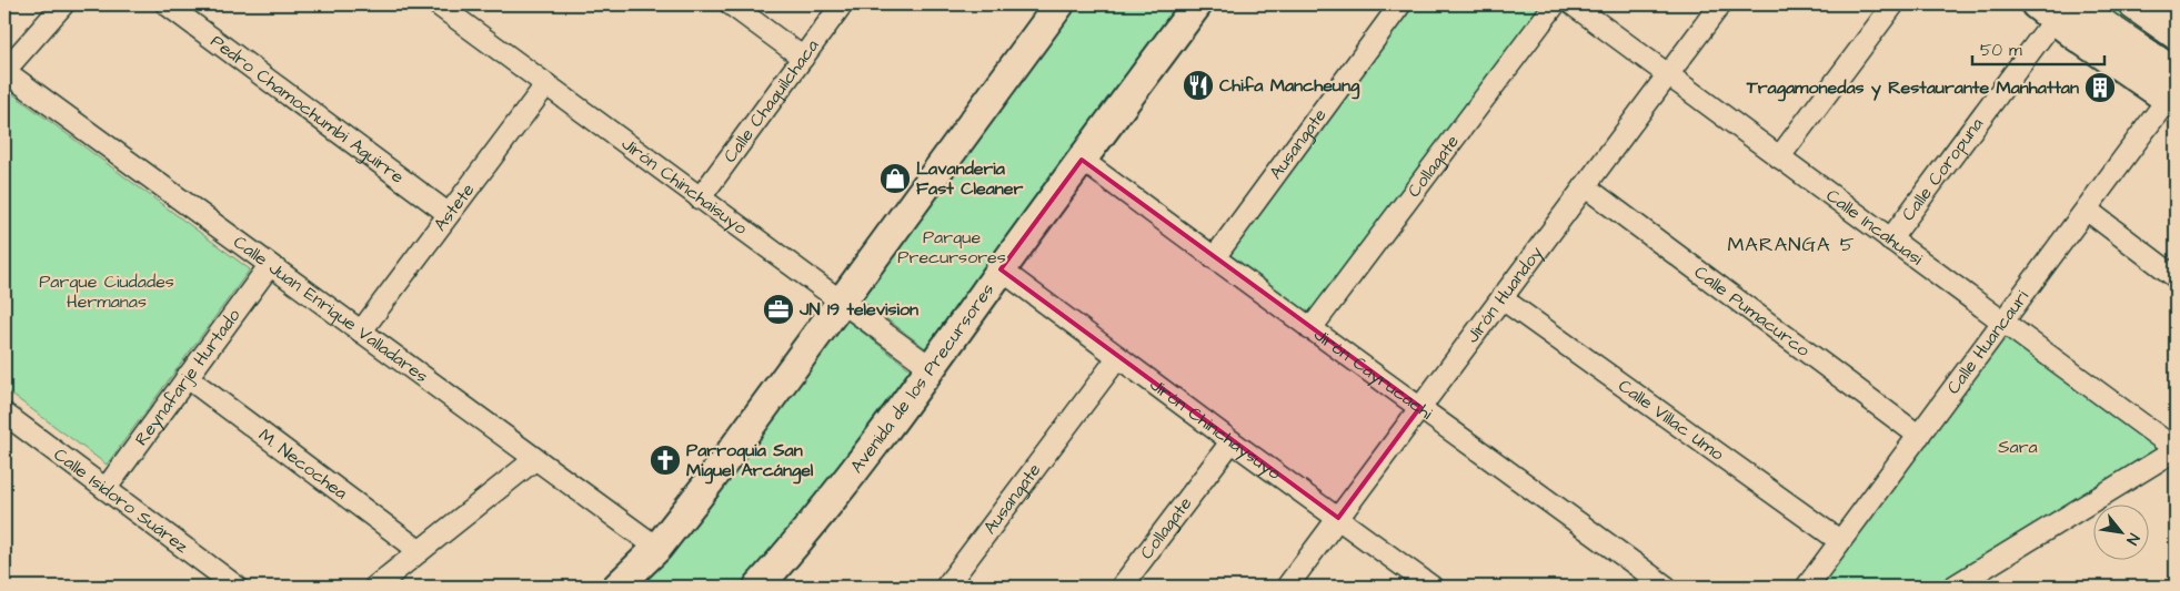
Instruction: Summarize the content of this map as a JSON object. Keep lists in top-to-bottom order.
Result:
{
  "streets": {
    "main road": ["Avenida de los Precursores"],
    "street": [
      "Calle Chaquilchaca",
      "Pedro Chamochumbi Aguirre",
      "Ausangate",
      "Collagate",
      "Calle Coropuna",
      "Jirón Chinchaisuyo",
      "Astete",
      "Calle Incahuasi",
      "Jirón Huandoy",
      "Calle Juan Enrique Valladares",
      "Calle Pumacurco",
      "Calle Huancauri",
      "Jirón Cayrucachi",
      "Reynafarje Hurtado",
      "Calle Villac Umo",
      "Jirón Chinchaysuyo",
      "M. Necochea",
      "Calle Isidoro Suárez"
    ]
  },
  "crossings": [
    ["Calle Chaquilchaca", "Jirón Chinchaisuyo"],
    ["Pedro Chamochumbi Aguirre", "Astete"],
    ["Ausangate", "Jirón Cayrucachi"],
    ["Ausangate", "Jirón Chinchaysuyo"],
    ["Collagate", "Jirón Cayrucachi"],
    ["Collagate", "Jirón Chinchaysuyo"],
    ["Calle Coropuna", "Calle Incahuasi"],
    ["Jirón Chinchaisuyo", "Astete"],
    ["Jirón Chinchaisuyo", "Avenida de los Precursores"],
    ["Astete", "Calle Juan Enrique Valladares"],
    ["Calle Incahuasi", "Jirón Huandoy"],
    ["Calle Incahuasi", "Calle Huancauri"],
    ["Jirón Huandoy", "Calle Pumacurco"],
    ["Jirón Huandoy", "Jirón Cayrucachi"],
    ["Jirón Huandoy", "Calle Villac Umo"],
    ["Jirón Huandoy", "Jirón Chinchaysuyo"],
    ["Calle Juan Enrique Valladares", "Reynafarje Hurtado"],
    ["Calle Pumacurco", "Calle Huancauri"],
    ["Calle Huancauri", "Calle Villac Umo"],
    ["Jirón Cayrucachi", "Avenida de los Precursores"],
    ["Reynafarje Hurtado", "M. Necochea"],
    ["Reynafarje Hurtado", "Calle Isidoro Suárez"],
    ["Avenida de los Precursores", "Jirón Chinchaysuyo"]
  ],
  "districts": ["MARANGA 5"],
  "parks": ["Parque Precursores", "Parque Ciudades Hermanas", "Sara"],
  "places": {
    "restaurant": ["Chifa Mancheung"],
    "building": ["Tragamonedas y Restaurante Manhattan"],
    "shop": ["Lavanderia Fast Cleaner"],
    "office": ["JN 19 television"],
    "church": ["Parroquia San Miguel Arcángel"]
  },
  "scale_bar": "50 m",
  "north": "bottom right"
}
